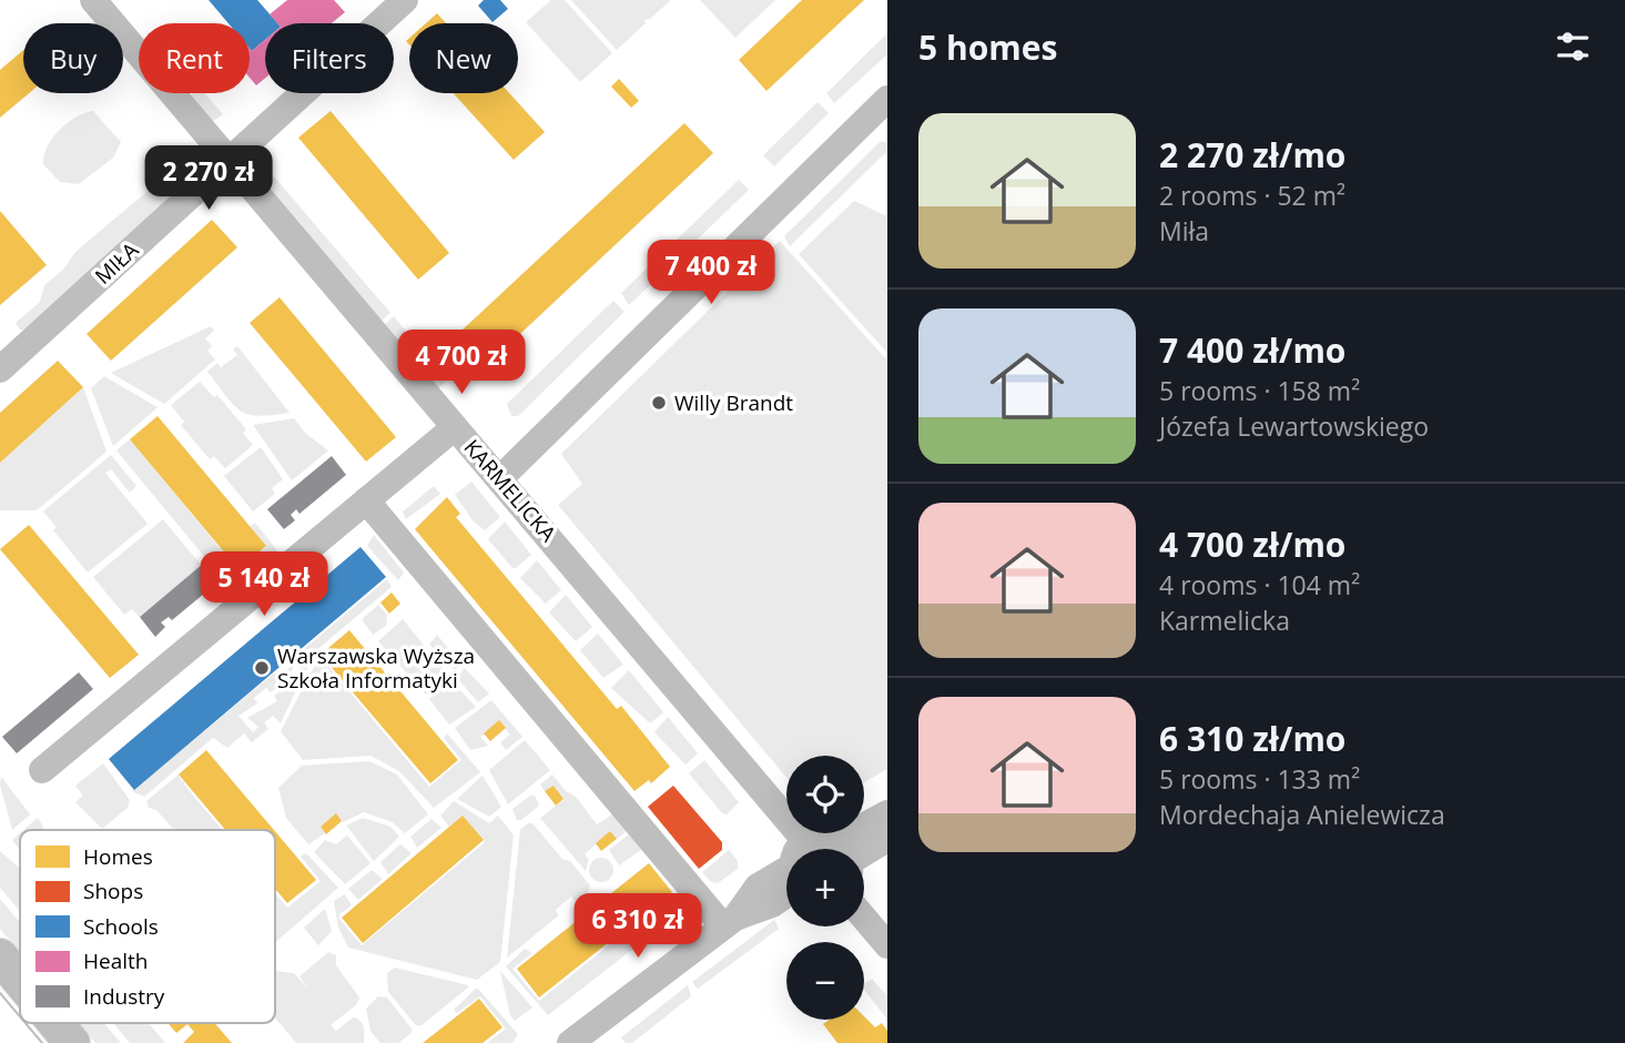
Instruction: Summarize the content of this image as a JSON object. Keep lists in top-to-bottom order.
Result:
{
  "streets": {
    "street": ["MIŁA", "KARMELICKA"]
  },
  "crossings": [
    ["MIŁA", "KARMELICKA"]
  ],
  "places": ["Willy Brandt", "Warszawska Wyższa Szkoła Informatyki"],
  "legend": [
    "Homes",
    "Shops",
    "Schools",
    "Health",
    "Industry"
  ],
  "page": {
    "heading": "5 homes",
    "chip": [
      "Buy",
      "Rent",
      "Filters",
      "New"
    ],
    "list": [
      {
        "name": "2 270 zł/mo",
        "note": "2 rooms · 52 m² · Miła"
      },
      {
        "name": "7 400 zł/mo",
        "note": "5 rooms · 158 m² · Józefa Lewartowskiego"
      },
      {
        "name": "4 700 zł/mo",
        "note": "4 rooms · 104 m² · Karmelicka"
      },
      {
        "name": "6 310 zł/mo",
        "note": "5 rooms · 133 m² · Mordechaja Anielewicza"
      }
    ],
    "price": [
      "2 270 zł",
      "7 400 zł",
      "4 700 zł",
      "5 140 zł",
      "6 310 zł"
    ],
    "map_buttons": ["+", "−"]
  }
}
